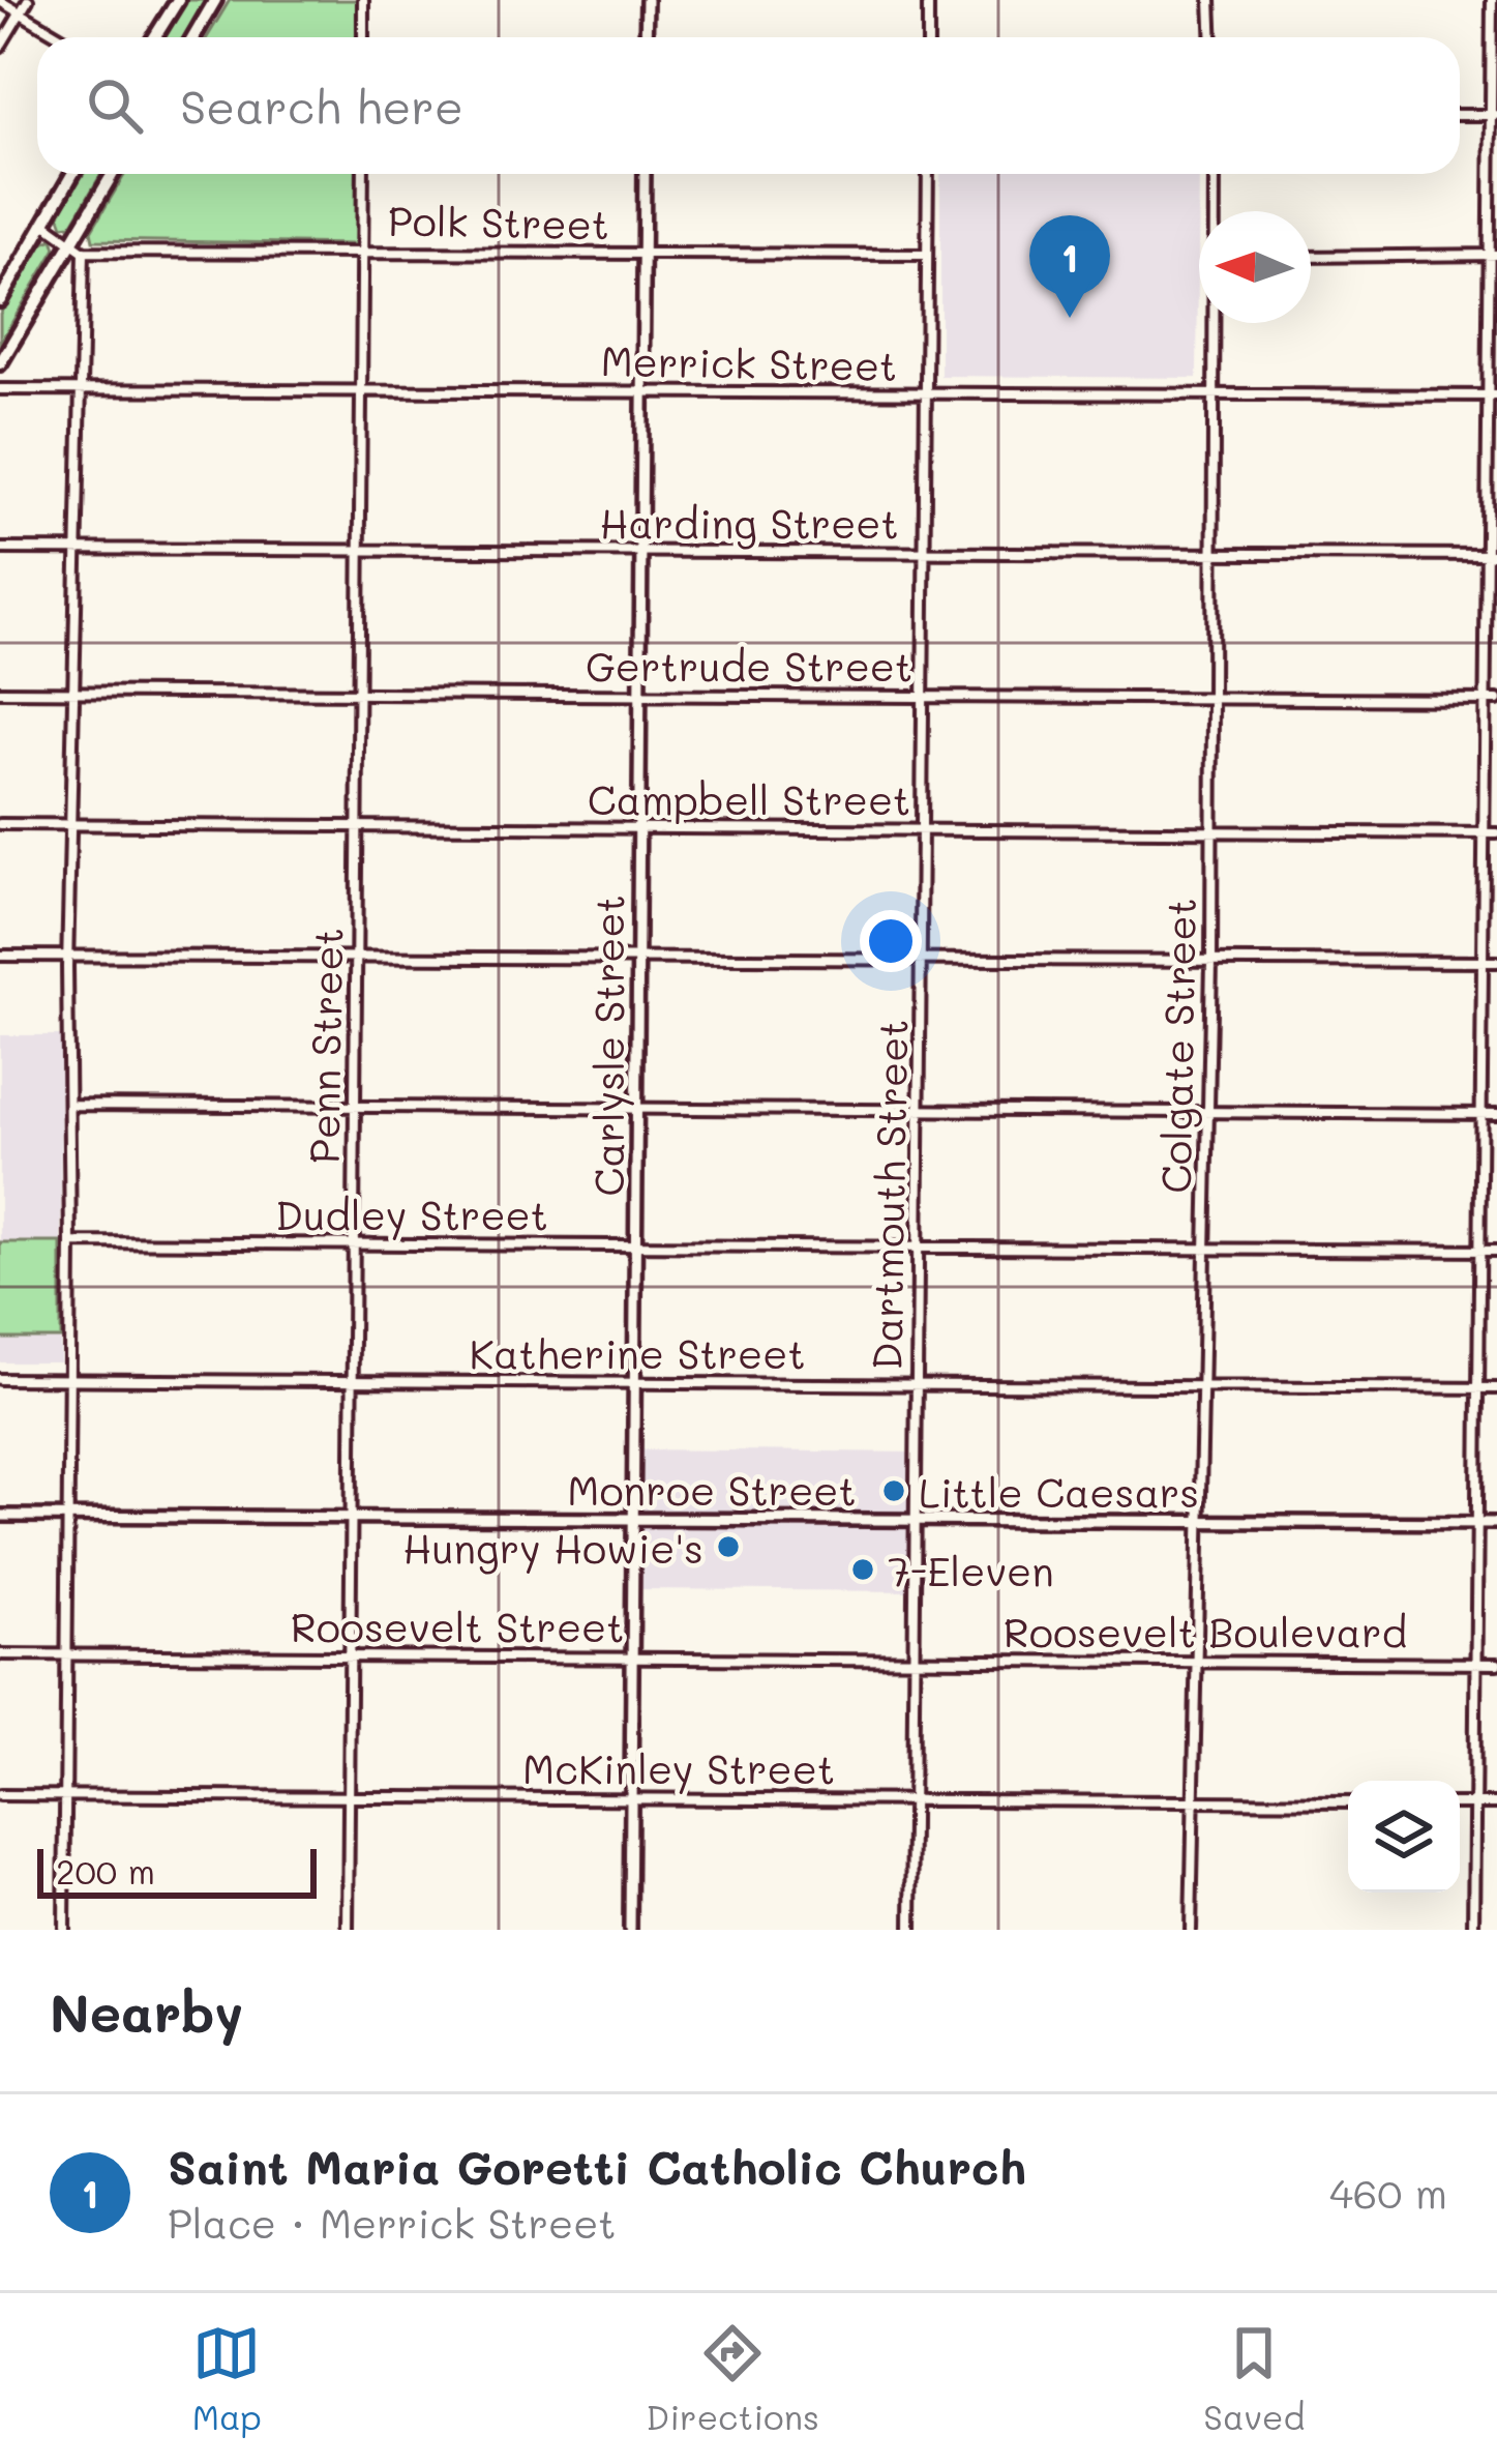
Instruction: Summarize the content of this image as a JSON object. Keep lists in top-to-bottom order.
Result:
{
  "streets": {
    "street": [
      "Polk Street",
      "Merrick Street",
      "Harding Street",
      "Gertrude Street",
      "Campbell Street",
      "Penn Street",
      "Carlysle Street",
      "Colgate Street",
      "Dartmouth Street",
      "Dudley Street",
      "Katherine Street",
      "Monroe Street",
      "Roosevelt Street",
      "Roosevelt Boulevard",
      "McKinley Street"
    ]
  },
  "crossings": [
    ["Polk Street", "Penn Street"],
    ["Polk Street", "Carlysle Street"],
    ["Polk Street", "Dartmouth Street"],
    ["Merrick Street", "Penn Street"],
    ["Merrick Street", "Carlysle Street"],
    ["Merrick Street", "Colgate Street"],
    ["Merrick Street", "Dartmouth Street"],
    ["Harding Street", "Penn Street"],
    ["Harding Street", "Carlysle Street"],
    ["Harding Street", "Colgate Street"],
    ["Harding Street", "Dartmouth Street"],
    ["Gertrude Street", "Penn Street"],
    ["Gertrude Street", "Carlysle Street"],
    ["Gertrude Street", "Colgate Street"],
    ["Gertrude Street", "Dartmouth Street"],
    ["Campbell Street", "Penn Street"],
    ["Campbell Street", "Carlysle Street"],
    ["Campbell Street", "Colgate Street"],
    ["Campbell Street", "Dartmouth Street"],
    ["Penn Street", "Dudley Street"],
    ["Penn Street", "Katherine Street"],
    ["Penn Street", "Monroe Street"],
    ["Penn Street", "Roosevelt Street"],
    ["Penn Street", "McKinley Street"],
    ["Carlysle Street", "Dudley Street"],
    ["Carlysle Street", "Katherine Street"],
    ["Carlysle Street", "Monroe Street"],
    ["Carlysle Street", "Roosevelt Street"],
    ["Carlysle Street", "McKinley Street"],
    ["Colgate Street", "Dudley Street"],
    ["Colgate Street", "Katherine Street"],
    ["Colgate Street", "Monroe Street"],
    ["Colgate Street", "Roosevelt Boulevard"],
    ["Colgate Street", "McKinley Street"],
    ["Dartmouth Street", "Dudley Street"],
    ["Dartmouth Street", "Katherine Street"],
    ["Dartmouth Street", "Monroe Street"],
    ["Dartmouth Street", "Roosevelt Street"],
    ["Dartmouth Street", "Roosevelt Boulevard"],
    ["Dartmouth Street", "McKinley Street"],
    ["Roosevelt Street", "Roosevelt Boulevard"]
  ],
  "places": ["Little Caesars", "Hungry Howie's", "7-Eleven"],
  "scale_bar": "200 m",
  "north": "left",
  "page": {
    "search": "Search here",
    "pins": "1",
    "scale": "200 m",
    "heading": "Nearby",
    "list": [
      {
        "mark": "1",
        "name": "Saint Maria Goretti Catholic Church",
        "note": "Place · Merrick Street",
        "value": "460 m"
      }
    ],
    "nav": ["Map", "Directions", "Saved"]
  }
}
